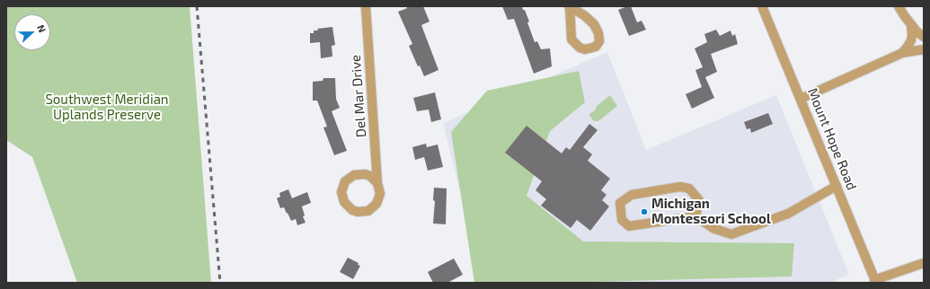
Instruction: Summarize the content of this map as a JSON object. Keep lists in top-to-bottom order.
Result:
{
  "streets": {
    "street": ["Del Mar Drive", "Mount Hope Road"]
  },
  "parks": ["Southwest Meridian Uplands Preserve"],
  "places": ["Michigan Montessori School"],
  "north": "right"
}
